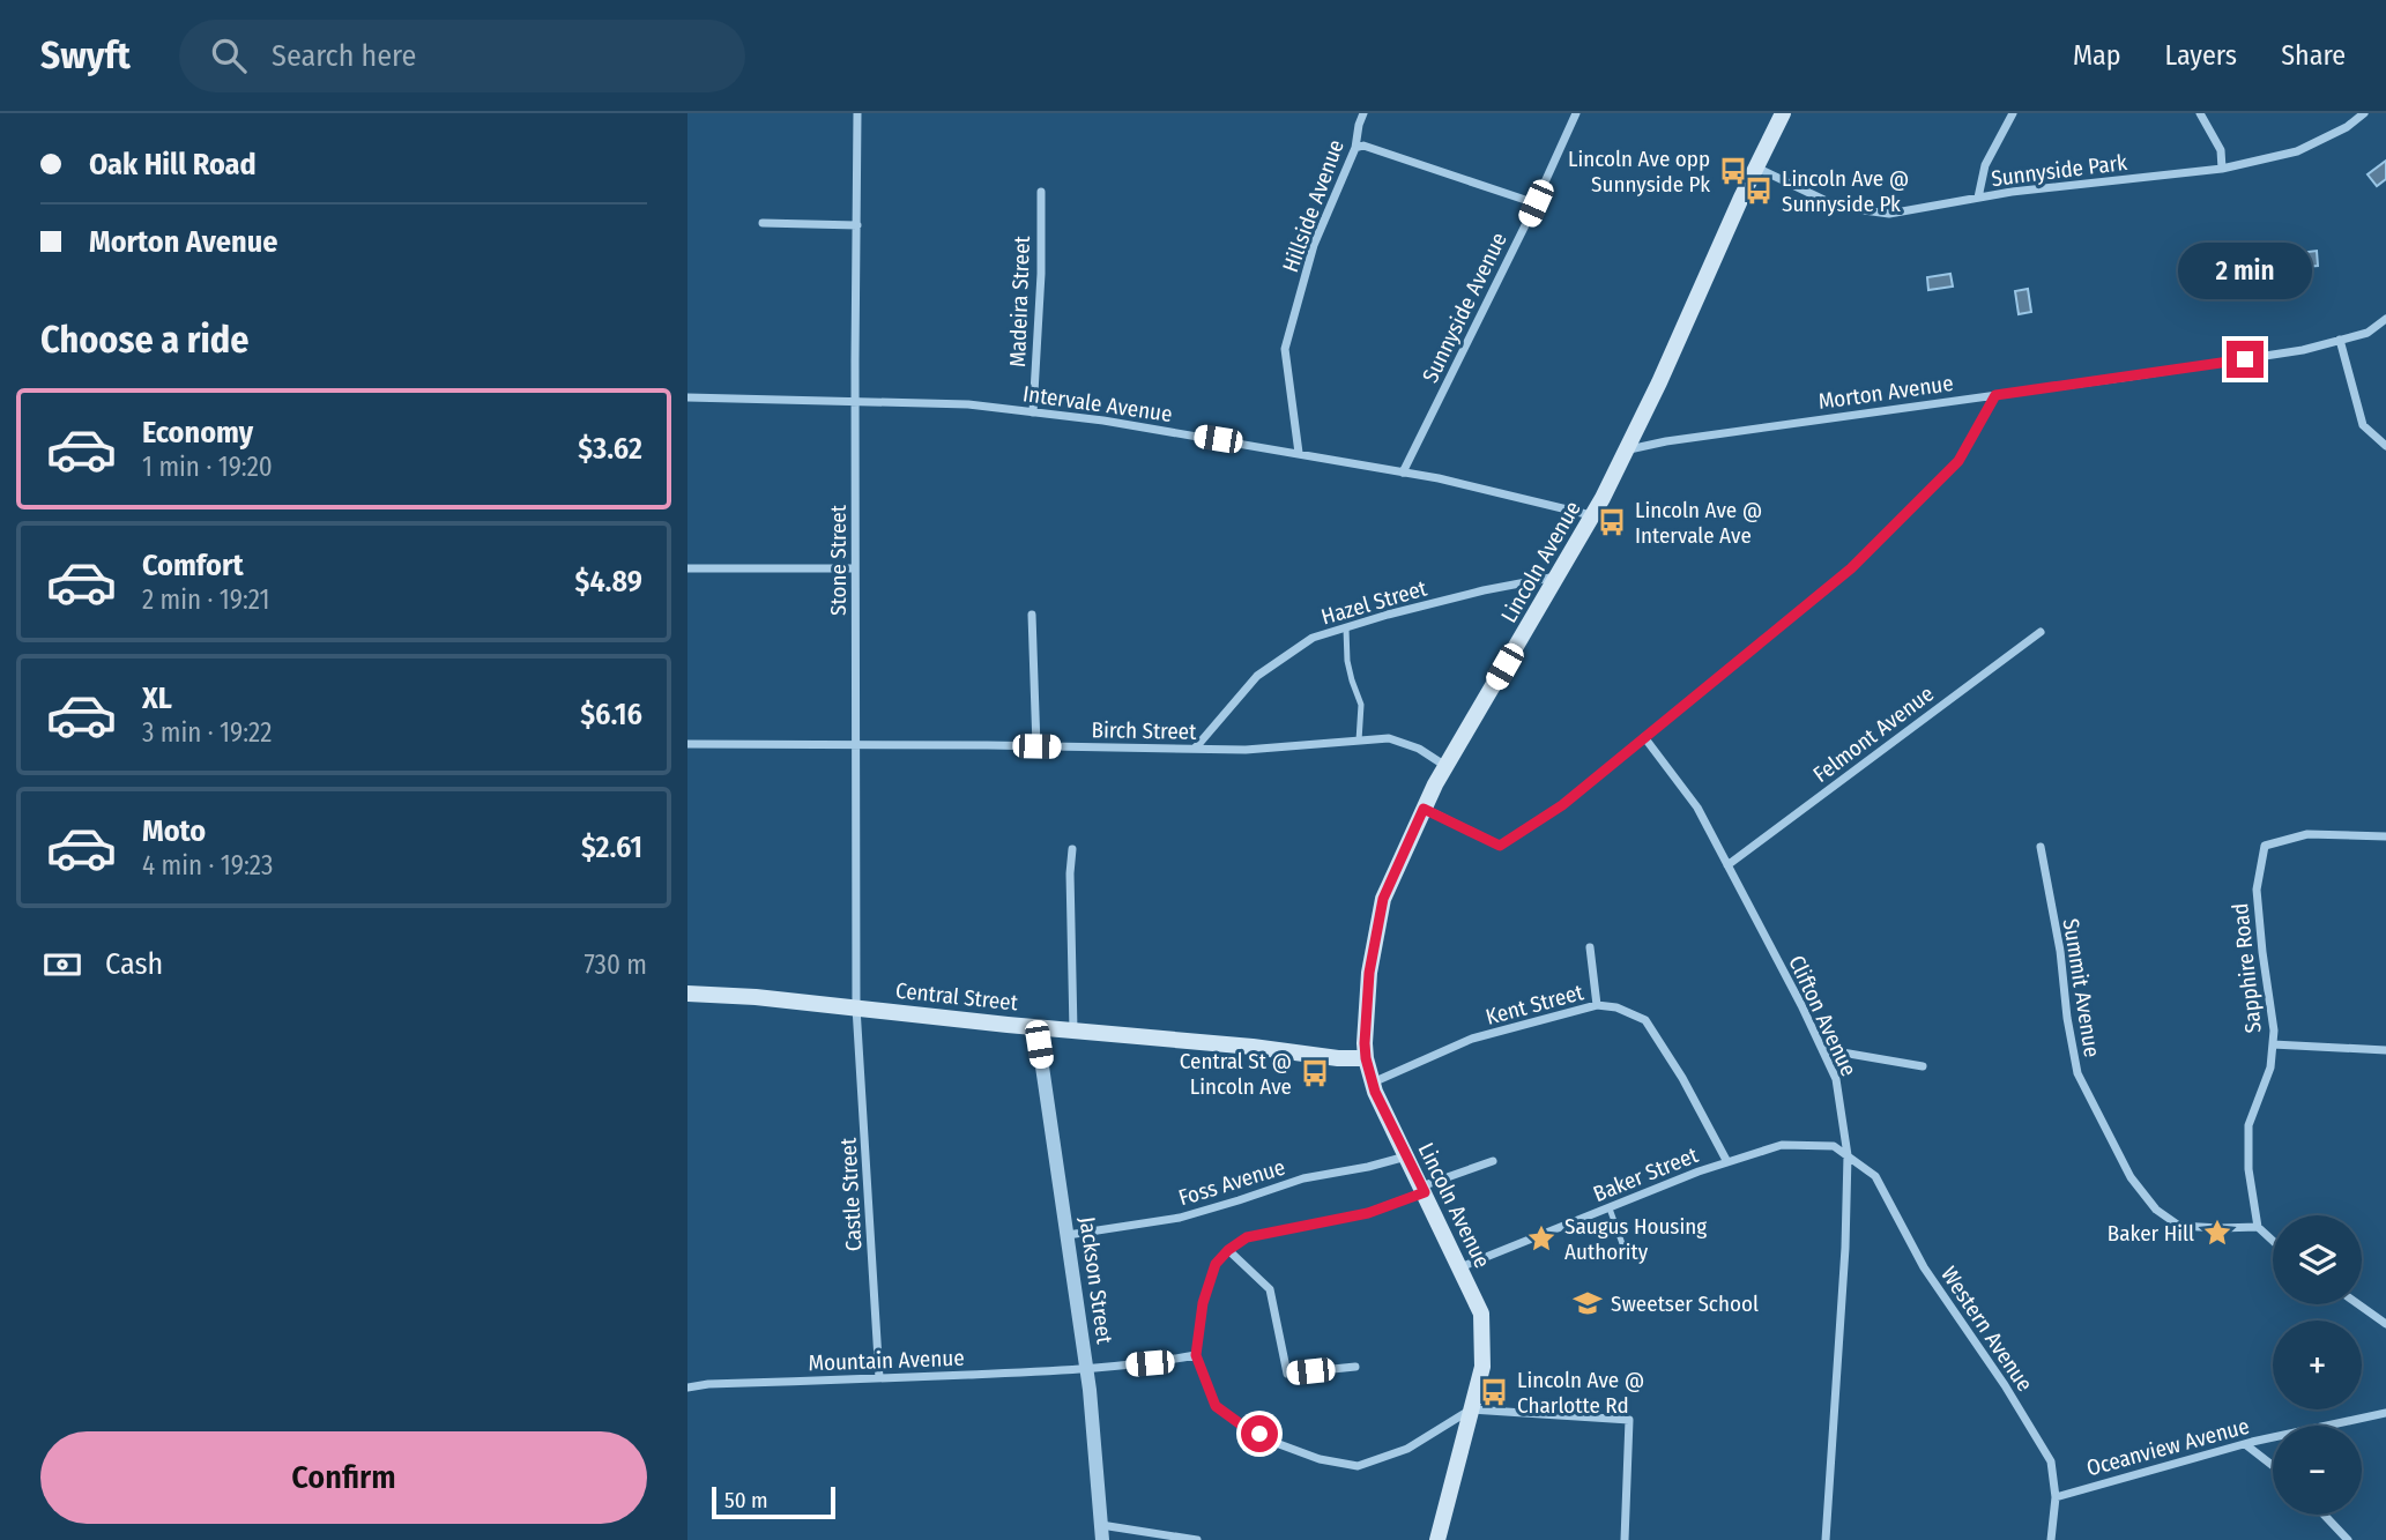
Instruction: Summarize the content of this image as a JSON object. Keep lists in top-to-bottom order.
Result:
{
  "streets": {
    "main road": ["Lincoln Avenue", "Central Street"],
    "street": [
      "Sunnyside Park",
      "Hillside Avenue",
      "Madeira Street",
      "Sunnyside Avenue",
      "Morton Avenue",
      "Intervale Avenue",
      "Stone Street",
      "Hazel Street",
      "Birch Street",
      "Felmont Avenue",
      "Sapphire Road",
      "Summit Avenue",
      "Kent Street",
      "Clifton Avenue",
      "Baker Street",
      "Foss Avenue",
      "Castle Street",
      "Jackson Street",
      "Western Avenue",
      "Mountain Avenue",
      "Oceanview Avenue"
    ]
  },
  "crossings": [
    ["Sunnyside Park", "Lincoln Avenue"],
    ["Hillside Avenue", "Intervale Avenue"],
    ["Madeira Street", "Intervale Avenue"],
    ["Sunnyside Avenue", "Intervale Avenue"],
    ["Morton Avenue", "Lincoln Avenue"],
    ["Intervale Avenue", "Stone Street"],
    ["Intervale Avenue", "Lincoln Avenue"],
    ["Stone Street", "Birch Street"],
    ["Stone Street", "Central Street"],
    ["Stone Street", "Castle Street"],
    ["Lincoln Avenue", "Hazel Street"],
    ["Lincoln Avenue", "Birch Street"],
    ["Lincoln Avenue", "Central Street"],
    ["Lincoln Avenue", "Kent Street"],
    ["Lincoln Avenue", "Baker Street"],
    ["Lincoln Avenue", "Foss Avenue"],
    ["Lincoln Avenue", "Mountain Avenue"],
    ["Hazel Street", "Birch Street"],
    ["Felmont Avenue", "Clifton Avenue"],
    ["Sapphire Road", "Summit Avenue"],
    ["Central Street", "Castle Street"],
    ["Central Street", "Jackson Street"],
    ["Kent Street", "Baker Street"],
    ["Clifton Avenue", "Baker Street"],
    ["Clifton Avenue", "Western Avenue"],
    ["Baker Street", "Western Avenue"],
    ["Baker Street", "Mountain Avenue"],
    ["Foss Avenue", "Jackson Street"],
    ["Castle Street", "Mountain Avenue"],
    ["Jackson Street", "Mountain Avenue"],
    ["Western Avenue", "Oceanview Avenue"]
  ],
  "places": {
    "bus stop": [
      "Lincoln Ave opp Sunnyside Pk",
      "Lincoln Ave @ Sunnyside Pk",
      "Lincoln Ave @ Intervale Ave",
      "Central St @ Lincoln Ave",
      "Lincoln Ave @ Charlotte Rd"
    ],
    "place": ["Baker Hill", "Saugus Housing Authority"],
    "school or university": ["Sweetser School"]
  },
  "scale_bar": "50 m",
  "page": {
    "header": "Swyft",
    "search": "Search here",
    "nav": ["Map", "Layers", "Share"],
    "banner": ["Oak Hill Road", "Morton Avenue"],
    "bubble": "2 min",
    "heading": "Choose a ride",
    "list": [
      {
        "name": "Economy",
        "note": "1 min · 19:20",
        "value": "$3.62"
      },
      {
        "name": "Comfort",
        "note": "2 min · 19:21",
        "value": "$4.89"
      },
      {
        "name": "XL",
        "note": "3 min · 19:22",
        "value": "$6.16"
      },
      {
        "name": "Moto",
        "note": "4 min · 19:23",
        "value": "$2.61"
      }
    ],
    "pay": ["Cash", "730 m"],
    "map_buttons": ["+", "−"],
    "buttons": "Confirm",
    "scale": "50 m"
  }
}
